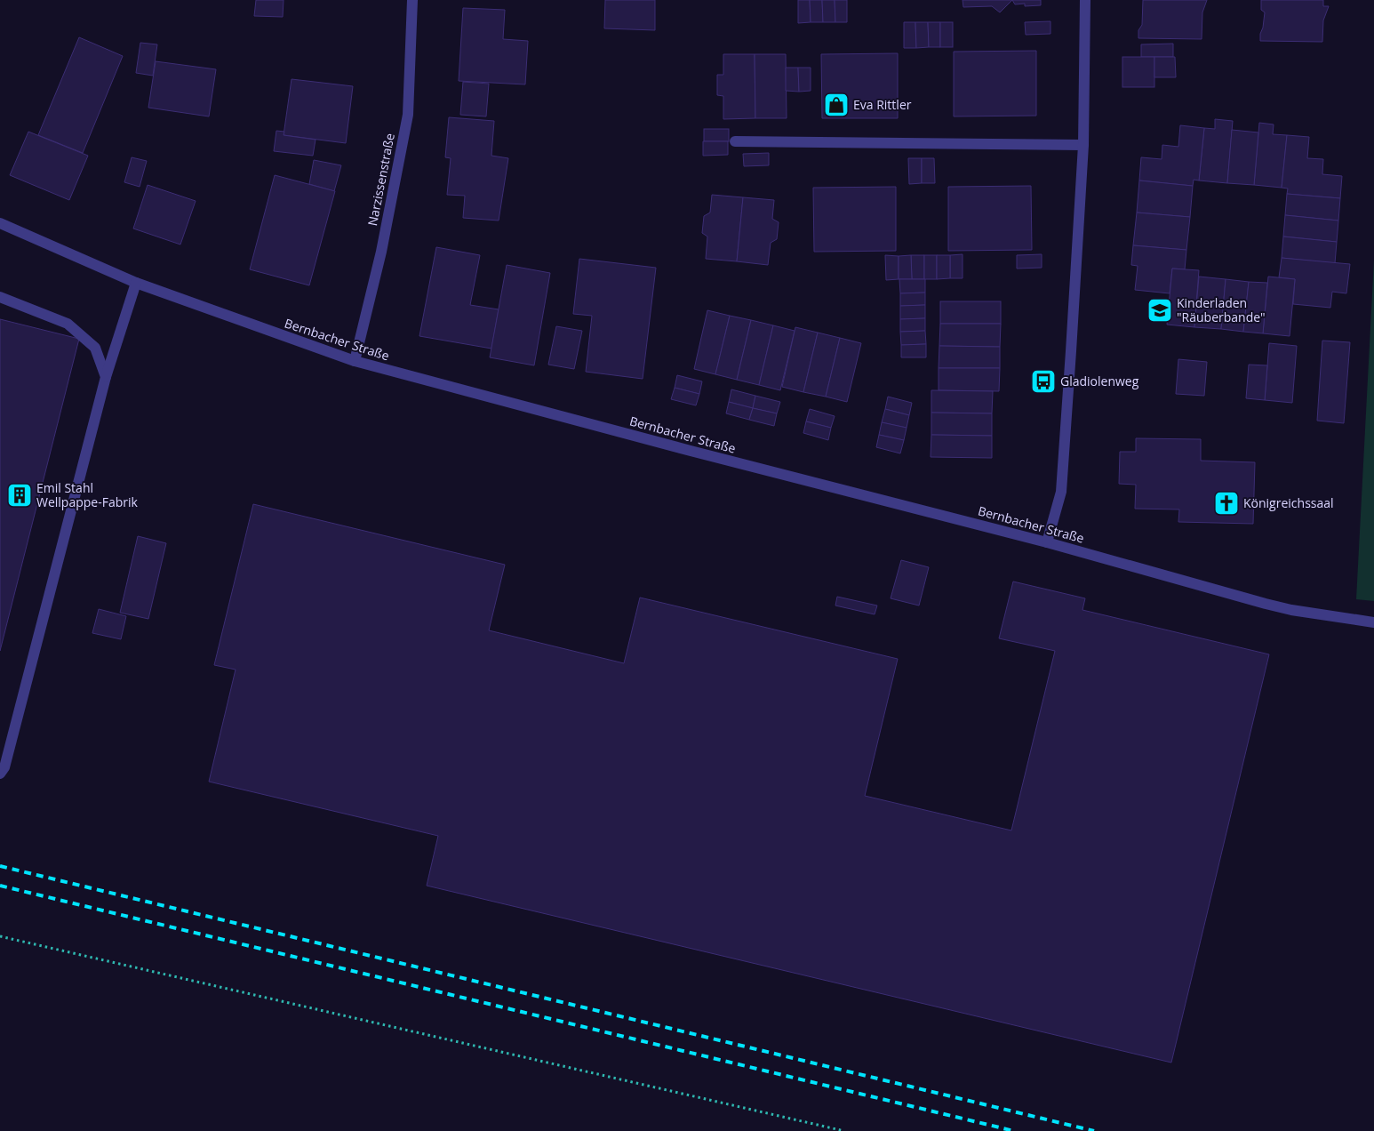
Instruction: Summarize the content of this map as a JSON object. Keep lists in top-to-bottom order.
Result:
{
  "streets": {
    "street": ["Narzissenstraße", "Bernbacher Straße"]
  },
  "crossings": [
    ["Narzissenstraße", "Bernbacher Straße"]
  ],
  "places": {
    "shop": ["Eva Rittler"],
    "school or university": ["Kinderladen \"Räuberbande\""],
    "bus stop": ["Gladiolenweg"],
    "building": ["Emil Stahl Wellpappe-Fabrik"],
    "church": ["Königreichssaal"]
  }
}
